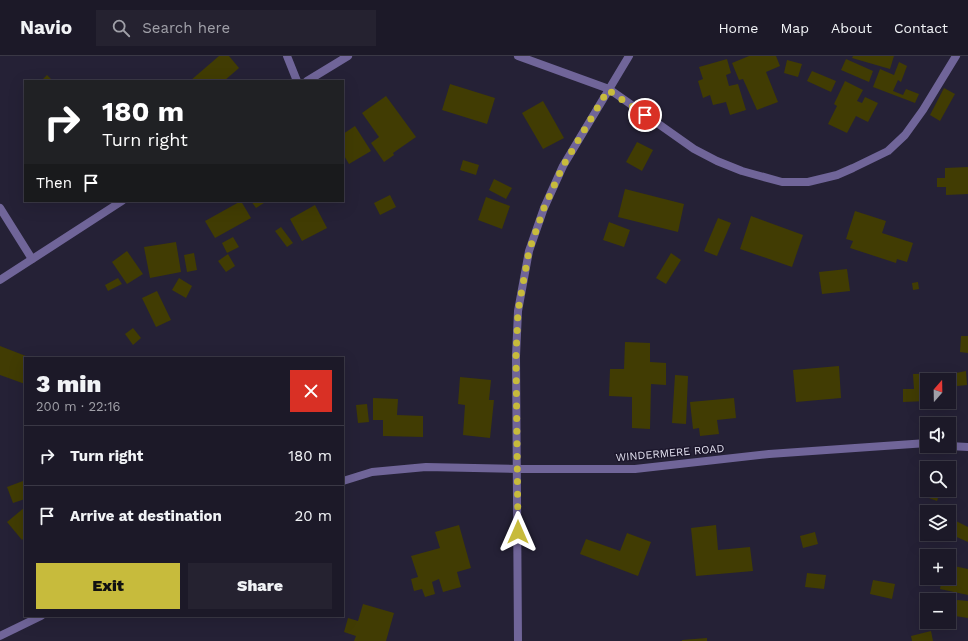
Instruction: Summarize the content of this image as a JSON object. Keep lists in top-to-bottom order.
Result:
{
  "streets": {
    "street": ["WINDERMERE ROAD"]
  },
  "north": "top",
  "page": {
    "header": "Navio",
    "search": "Search here",
    "nav": [
      "Home",
      "Map",
      "About",
      "Contact"
    ],
    "turn": ["180 m", "Turn right"],
    "then": "Then",
    "heading": ["3 min", "200 m · 22:16"],
    "map_buttons": ["+", "−"],
    "list": [
      {
        "name": "Turn right",
        "value": "180 m"
      },
      {
        "name": "Arrive at destination",
        "value": "20 m"
      }
    ],
    "buttons": ["Exit", "Share"]
  }
}
